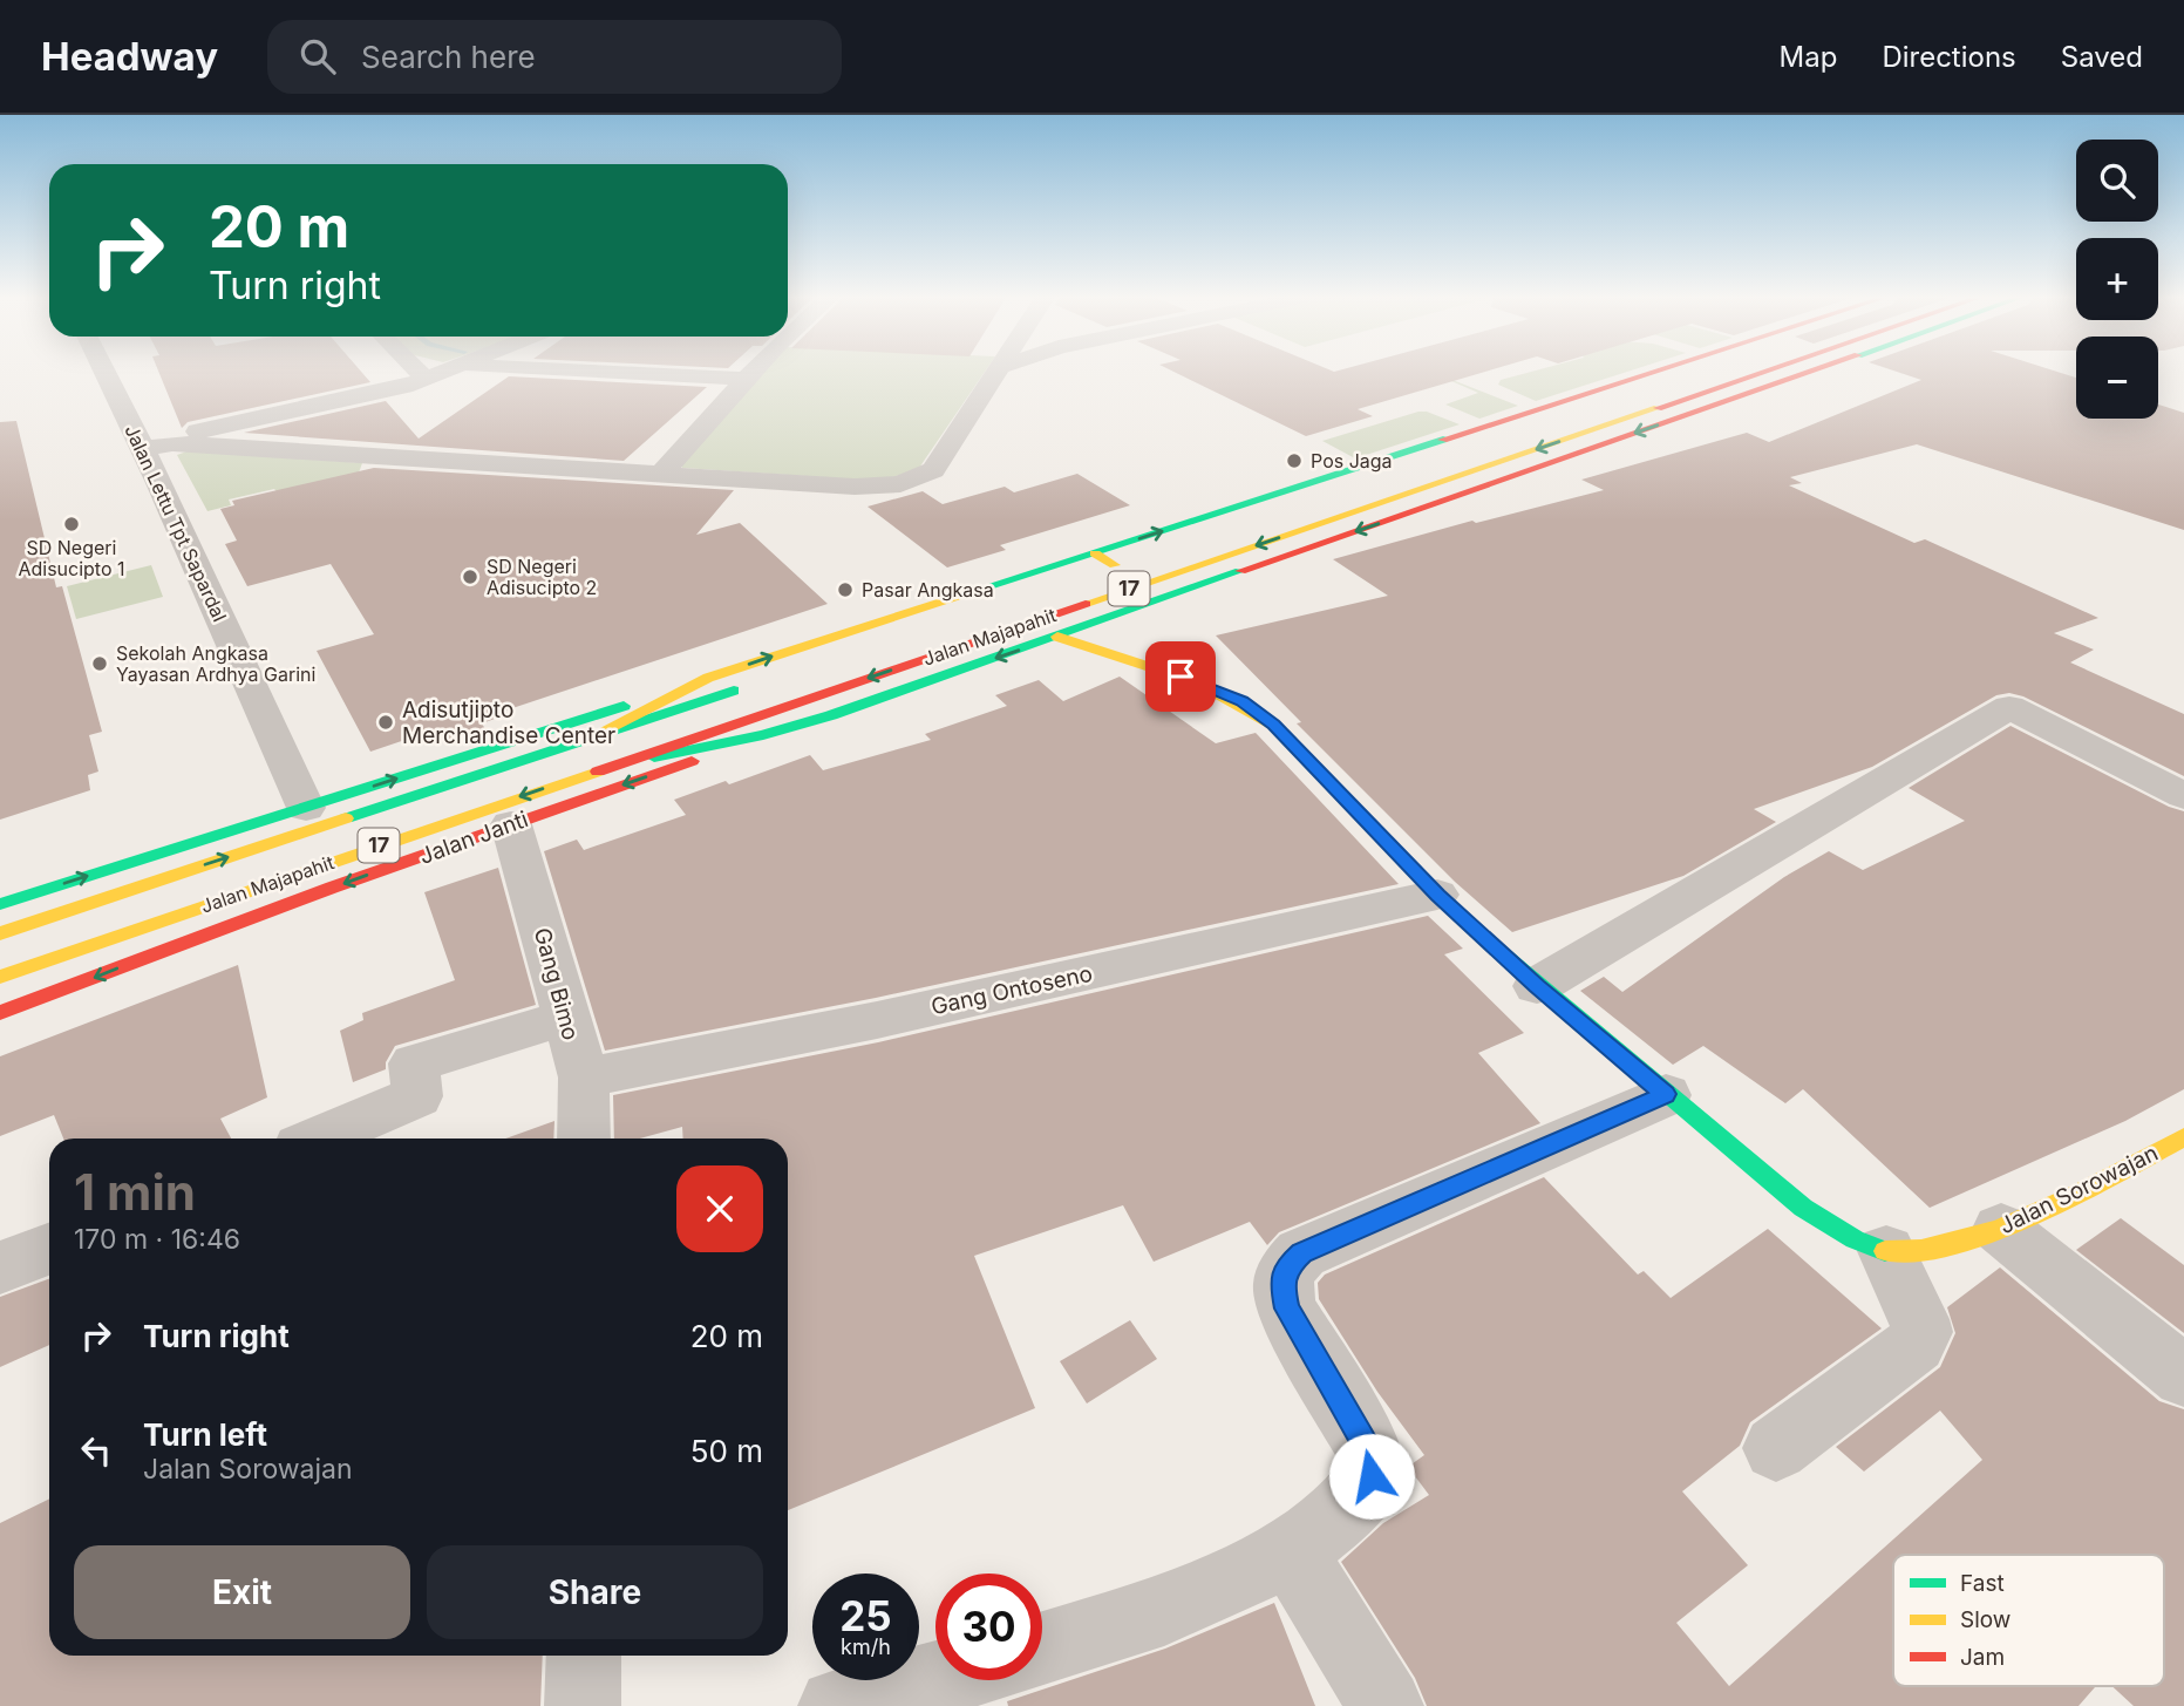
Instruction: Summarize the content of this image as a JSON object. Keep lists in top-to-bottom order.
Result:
{
  "streets": {
    "main road": [
      "17",
      "Jalan Majapahit",
      "Jalan Janti",
      "Jalan Sorowajan"
    ],
    "street": ["Jalan Lettu Tpt Sapardal", "Gang Bimo", "Gang Ontoseno"]
  },
  "crossings": [
    ["Jalan Janti", "Gang Bimo"],
    ["Gang Bimo", "Gang Ontoseno"],
    ["Gang Ontoseno", "Jalan Sorowajan"]
  ],
  "places": [
    "Pos Jaga",
    "SD Negeri Adisucipto 1",
    "SD Negeri Adisucipto 2",
    "Pasar Angkasa",
    "Sekolah Angkasa Yayasan Ardhya Garini",
    "Adisutjipto Merchandise Center"
  ],
  "legend": ["Fast", "Slow", "Jam"],
  "page": {
    "header": "Headway",
    "search": "Search here",
    "nav": ["Map", "Directions", "Saved"],
    "map_buttons": ["+", "−"],
    "turn": ["20 m", "Turn right"],
    "heading": ["1 min", "170 m · 16:46"],
    "list": [
      {
        "name": "Turn right",
        "value": "20 m"
      },
      {
        "name": "Turn left",
        "note": "Jalan Sorowajan",
        "value": "50 m"
      }
    ],
    "buttons": ["Exit", "Share"],
    "speed": "25 km/h",
    "limit": "30"
  }
}
